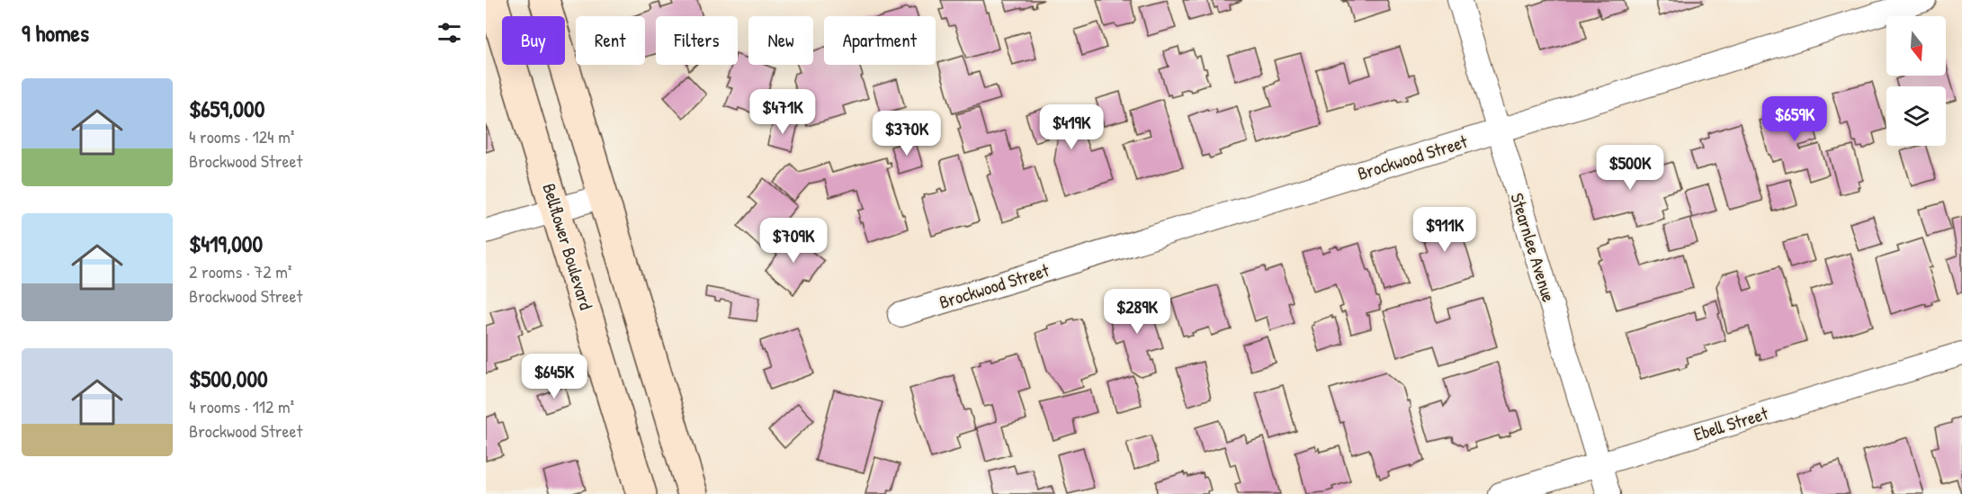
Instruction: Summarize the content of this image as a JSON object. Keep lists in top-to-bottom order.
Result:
{
  "streets": {
    "main road": ["Bellflower Boulevard"],
    "street": ["Brockwood Street", "Stearnlee Avenue", "Ebell Street"]
  },
  "crossings": [
    ["Brockwood Street", "Stearnlee Avenue"],
    ["Stearnlee Avenue", "Ebell Street"]
  ],
  "north": "bottom",
  "page": {
    "heading": "9 homes",
    "chip": [
      "Buy",
      "Rent",
      "Filters",
      "New",
      "Apartment"
    ],
    "list": [
      {
        "name": "$659,000",
        "note": "4 rooms · 124 m² · Brockwood Street"
      },
      {
        "name": "$419,000",
        "note": "2 rooms · 72 m² · Brockwood Street"
      },
      {
        "name": "$500,000",
        "note": "4 rooms · 112 m² · Brockwood Street"
      }
    ],
    "price": [
      "$471K",
      "$659K",
      "$419K",
      "$370K",
      "$500K",
      "$911K",
      "$709K",
      "$289K",
      "$645K"
    ]
  }
}
